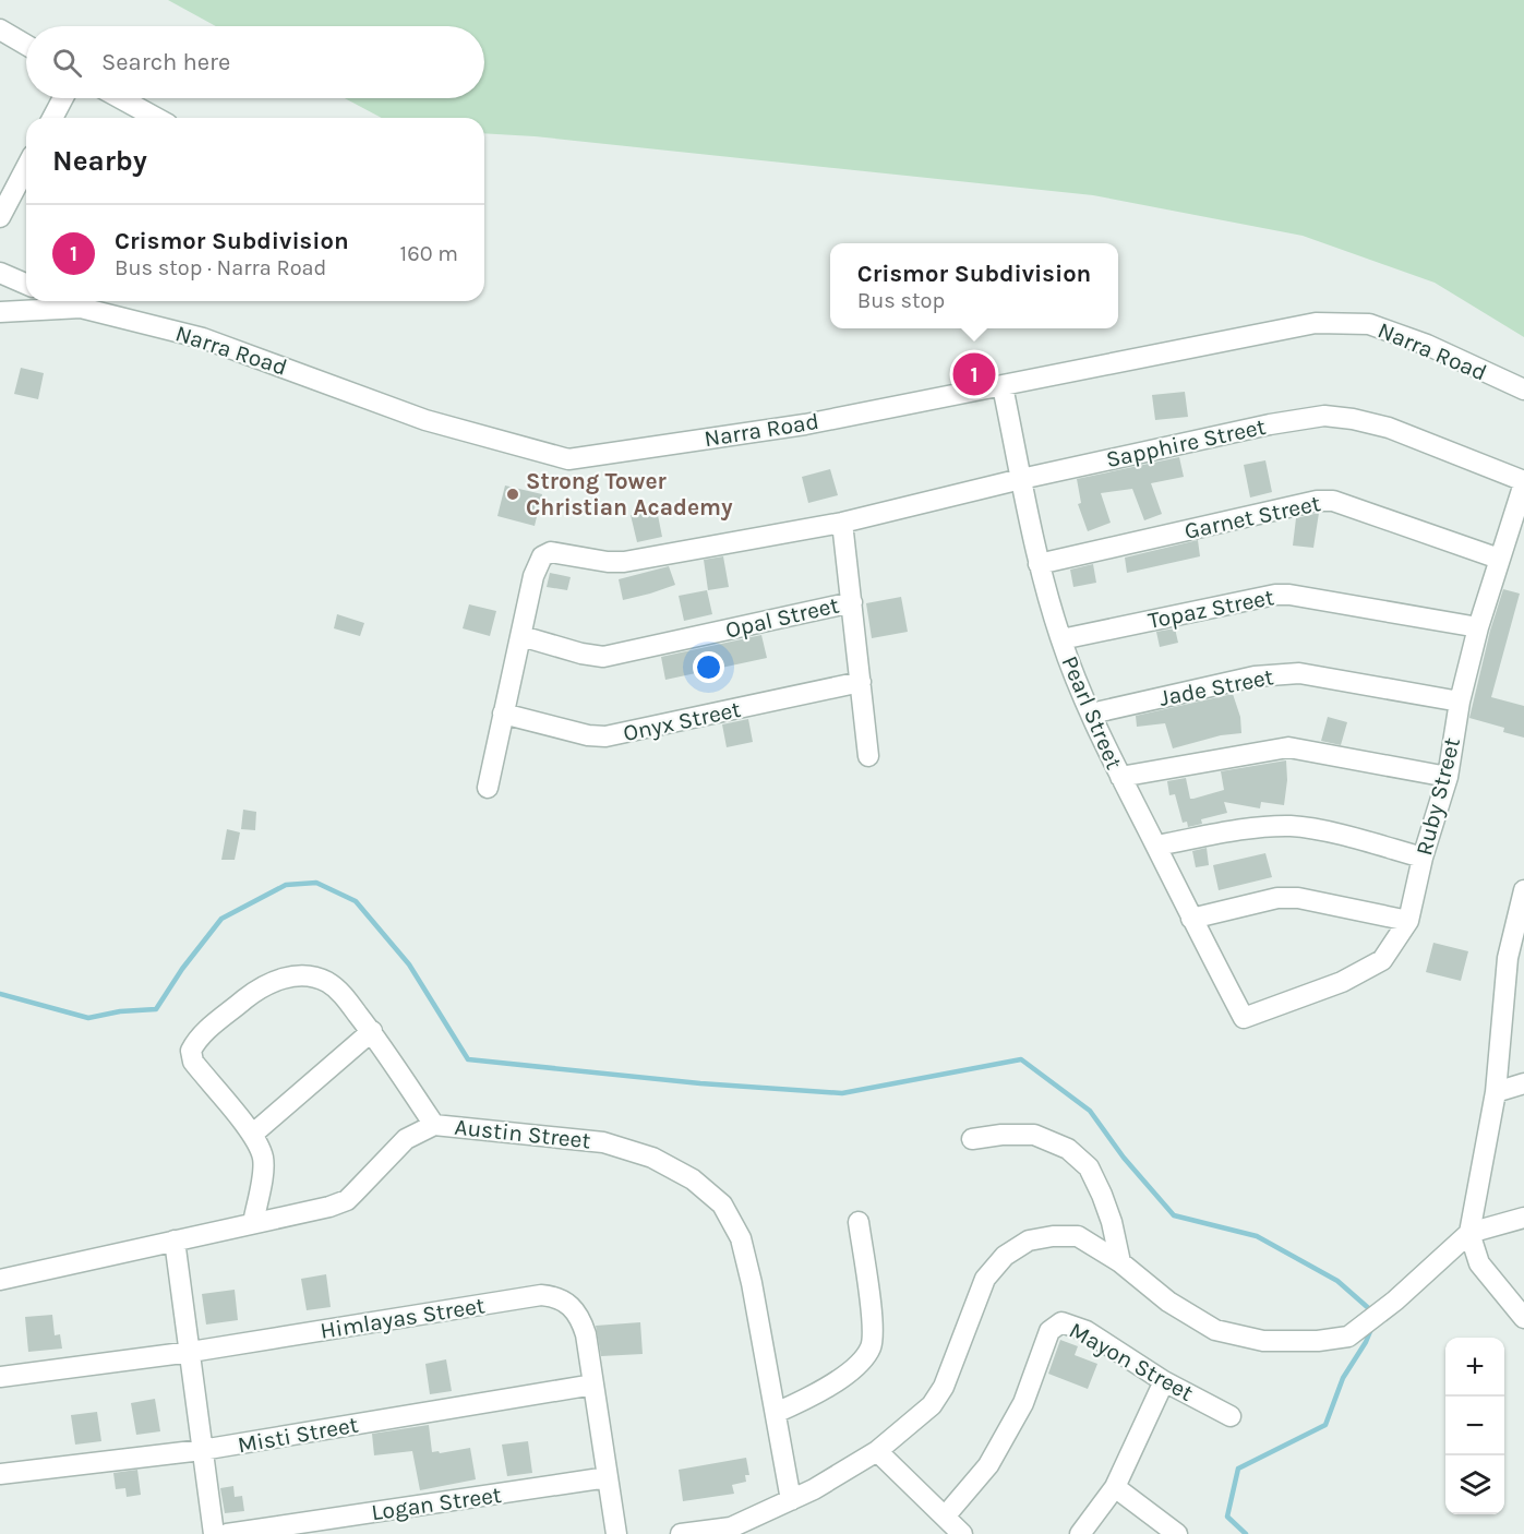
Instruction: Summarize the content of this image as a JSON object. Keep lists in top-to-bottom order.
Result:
{
  "streets": {
    "street": [
      "Narra Road",
      "Sapphire Street",
      "Garnet Street",
      "Topaz Street",
      "Opal Street",
      "Jade Street",
      "Pearl Street",
      "Onyx Street",
      "Ruby Street",
      "Austin Street",
      "Himlayas Street",
      "Mayon Street",
      "Misti Street",
      "Logan Street"
    ]
  },
  "crossings": [
    ["Narra Road", "Pearl Street"],
    ["Sapphire Street", "Opal Street"],
    ["Sapphire Street", "Pearl Street"],
    ["Sapphire Street", "Ruby Street"],
    ["Garnet Street", "Pearl Street"],
    ["Garnet Street", "Ruby Street"],
    ["Topaz Street", "Pearl Street"],
    ["Topaz Street", "Ruby Street"],
    ["Jade Street", "Pearl Street"],
    ["Jade Street", "Ruby Street"],
    ["Pearl Street", "Ruby Street"],
    ["Himlayas Street", "Misti Street"],
    ["Himlayas Street", "Logan Street"]
  ],
  "places": ["Strong Tower Christian Academy"],
  "page": {
    "search": "Search here",
    "heading": "Nearby",
    "list": [
      {
        "mark": "1",
        "name": "Crismor Subdivision",
        "note": "Bus stop · Narra Road",
        "value": "160 m"
      }
    ],
    "popup": ["Crismor Subdivision", "Bus stop"],
    "pins": "1",
    "map_buttons": ["+", "−"]
  }
}
